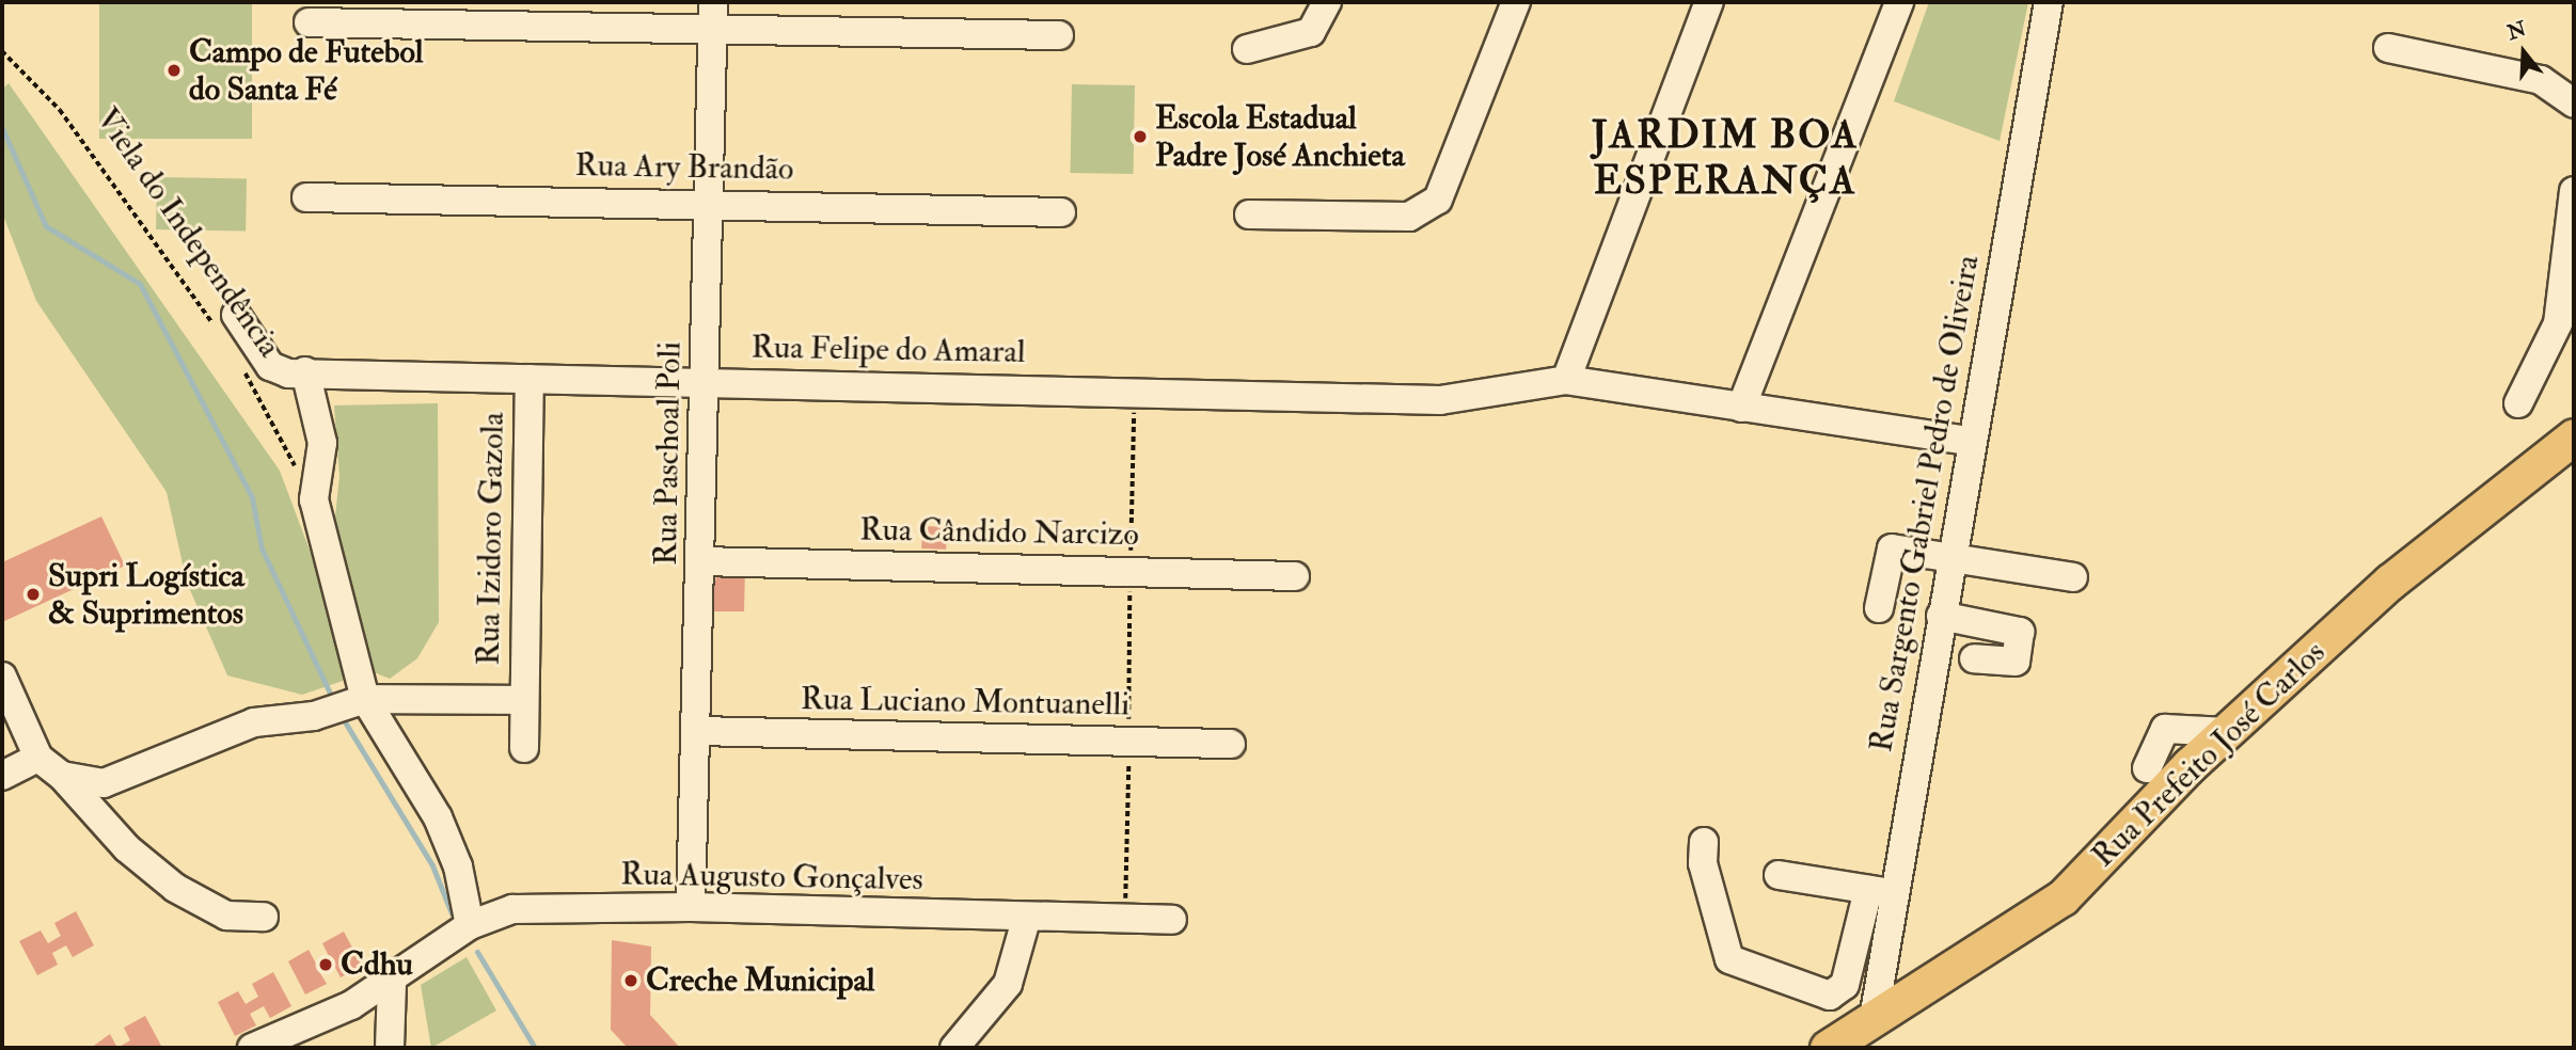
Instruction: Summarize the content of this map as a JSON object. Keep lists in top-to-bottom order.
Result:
{
  "streets": {
    "main road": ["Rua Prefeito José Carlos"],
    "street": [
      "Rua Ary Brandão",
      "Rua Felipe do Amaral",
      "Rua Paschoal Poli",
      "Rua Sargento Gabriel Pedro de Oliveira",
      "Rua Cândido Narcizo",
      "Rua Izidoro Gazola",
      "Rua Luciano Montuanelli",
      "Rua Augusto Gonçalves"
    ],
    "path": ["Viela do Independência"]
  },
  "crossings": [
    ["Rua Ary Brandão", "Rua Paschoal Poli"],
    ["Viela do Independência", "Rua Felipe do Amaral"],
    ["Rua Felipe do Amaral", "Rua Paschoal Poli"],
    ["Rua Felipe do Amaral", "Rua Sargento Gabriel Pedro de Oliveira"],
    ["Rua Felipe do Amaral", "Rua Izidoro Gazola"],
    ["Rua Paschoal Poli", "Rua Cândido Narcizo"],
    ["Rua Paschoal Poli", "Rua Luciano Montuanelli"],
    ["Rua Paschoal Poli", "Rua Augusto Gonçalves"],
    ["Rua Sargento Gabriel Pedro de Oliveira", "Rua Prefeito José Carlos"]
  ],
  "districts": ["JARDIM BOA ESPERANÇA"],
  "places": [
    "Campo de Futebol do Santa Fé",
    "Escola Estadual Padre José Anchieta",
    "Supri Logística & Suprimentos",
    "Cdhu",
    "Creche Municipal"
  ],
  "north": "top"
}
